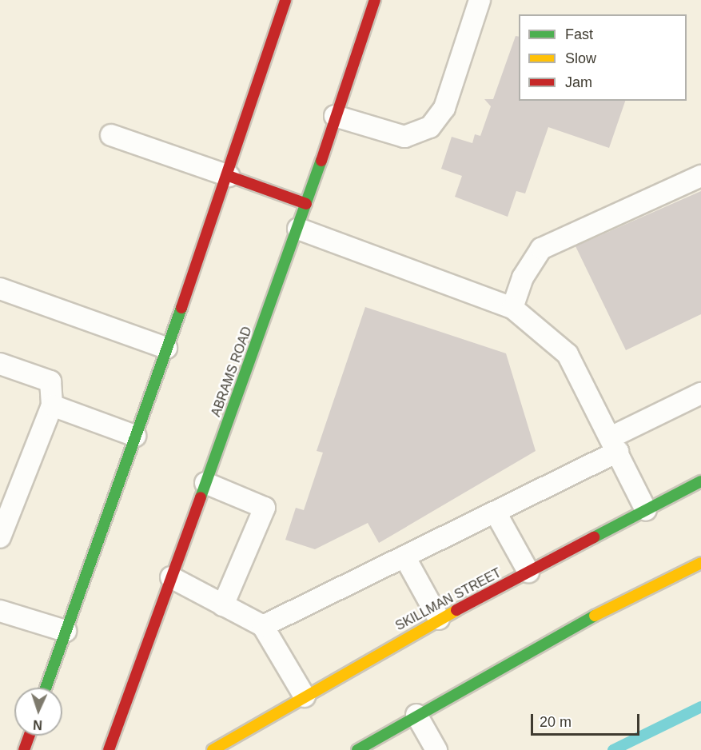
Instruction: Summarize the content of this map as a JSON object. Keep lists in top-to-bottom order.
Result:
{
  "streets": {
    "main road": ["ABRAMS ROAD", "SKILLMAN STREET"]
  },
  "legend": ["Fast", "Slow", "Jam"],
  "scale_bar": "20 m",
  "north": "bottom"
}
